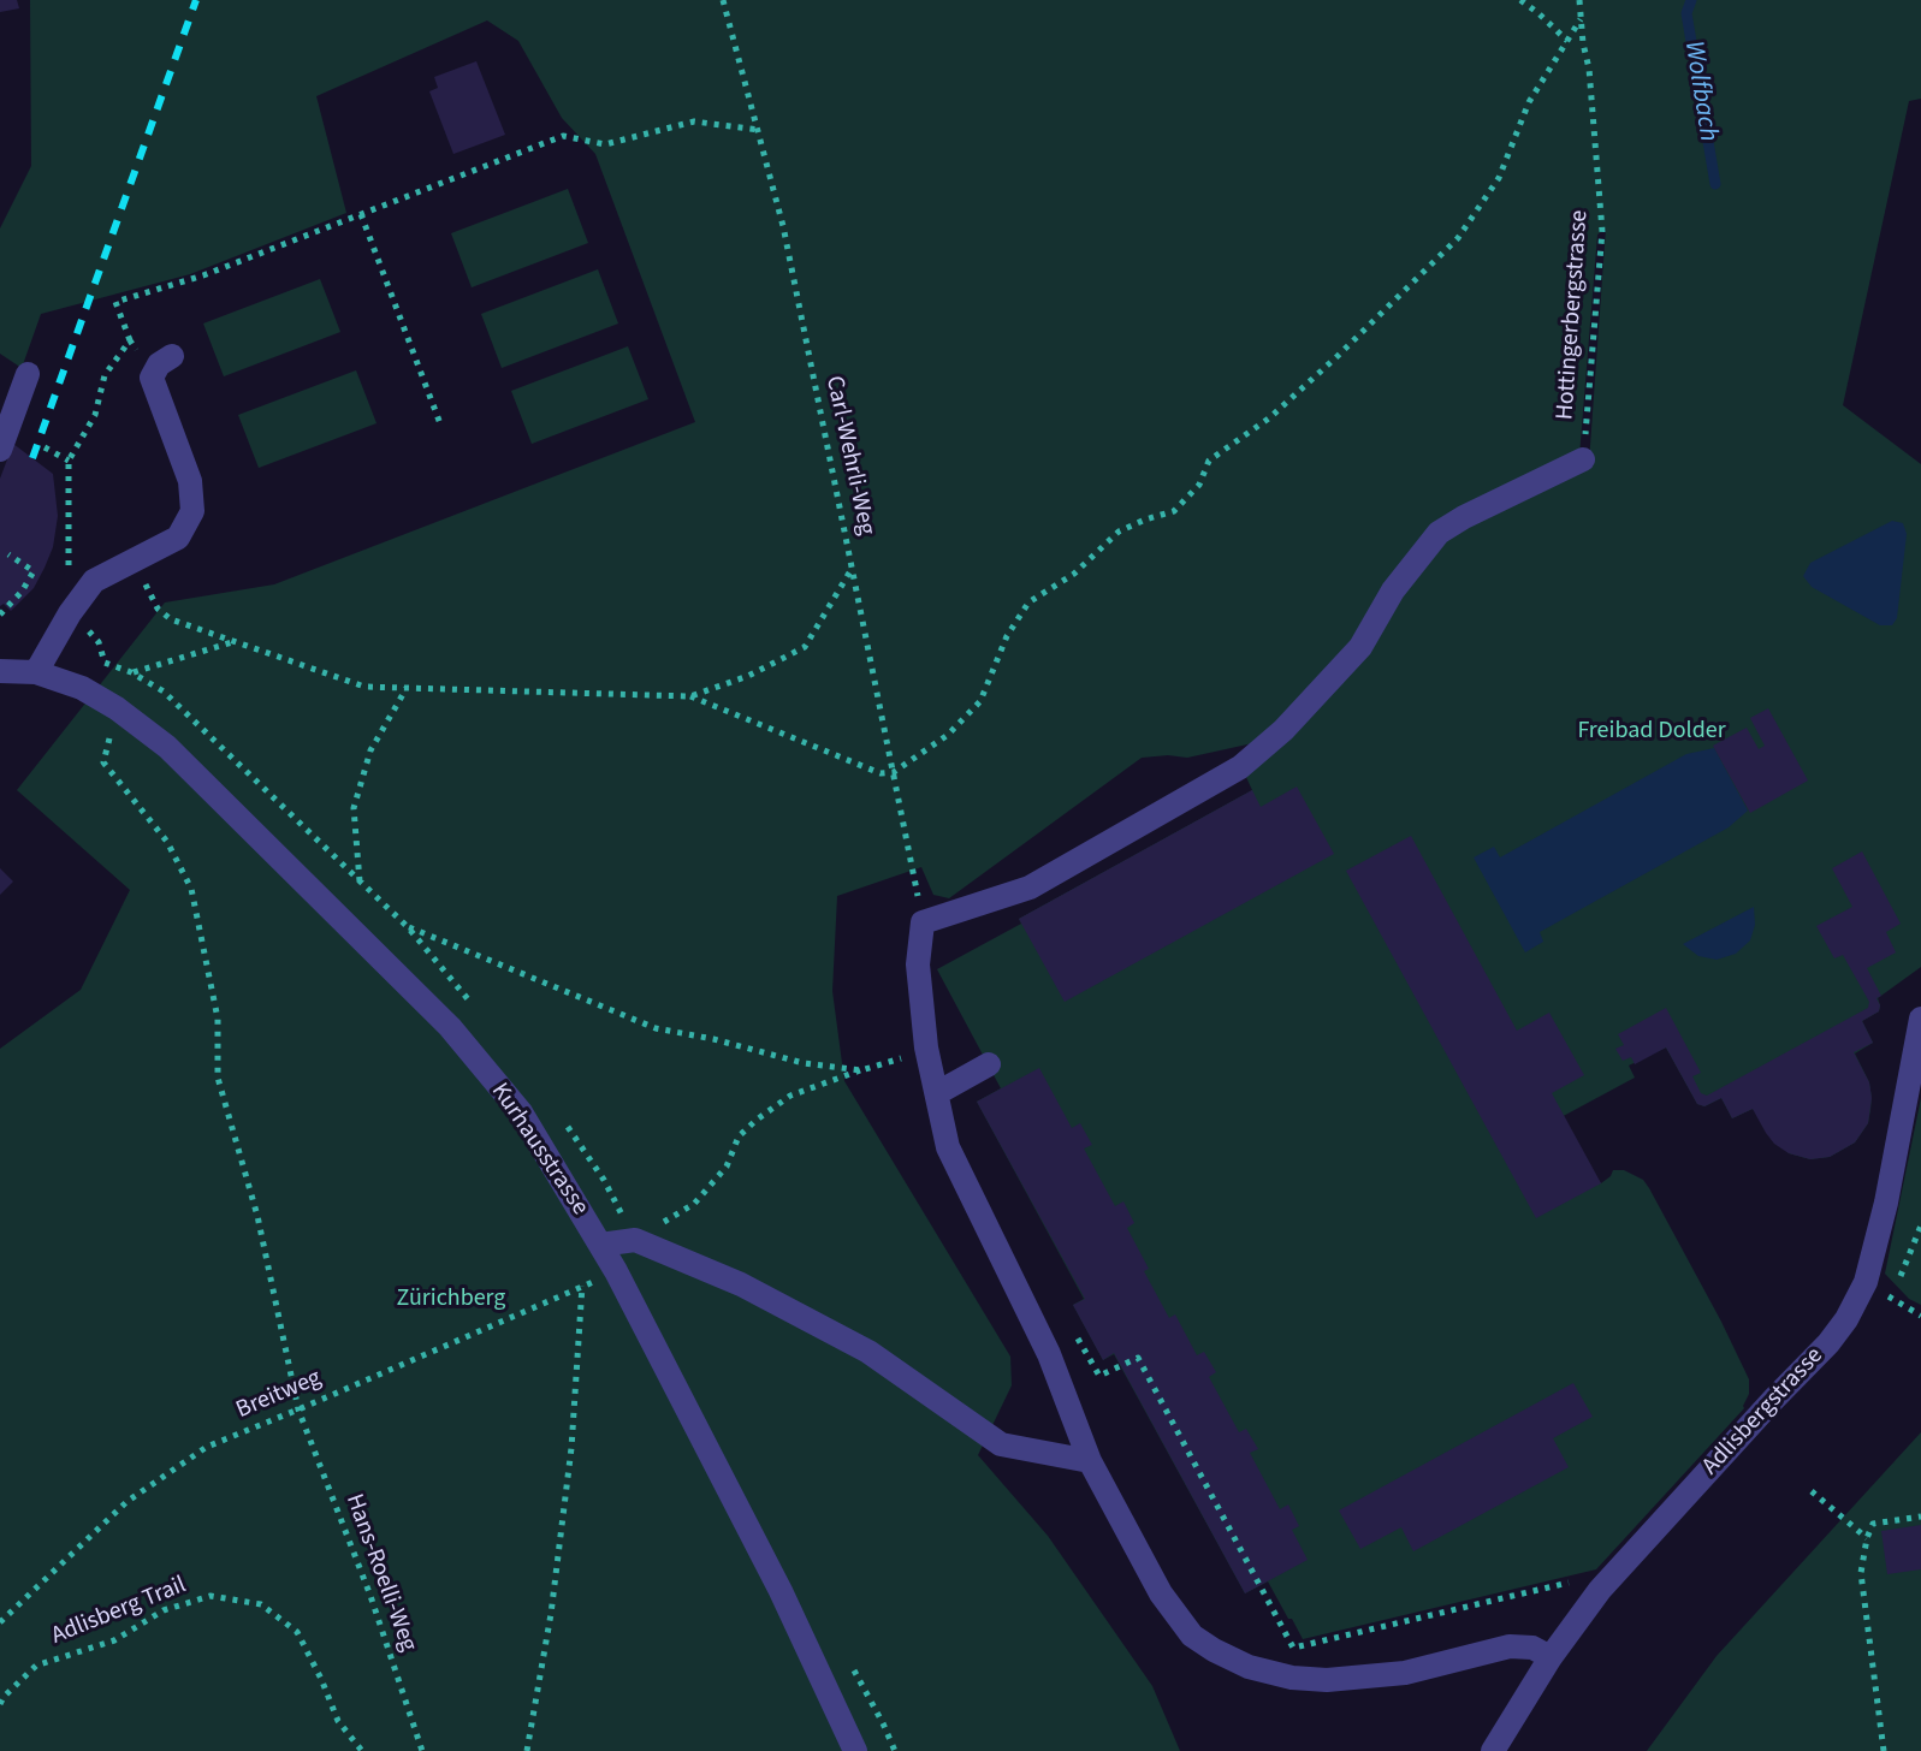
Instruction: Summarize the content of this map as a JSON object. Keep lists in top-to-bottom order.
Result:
{
  "streets": {
    "street": ["Kurhausstrasse", "Adlisbergstrasse"],
    "path": [
      "Hottingerbergstrasse",
      "Carl-Wehrli-Weg",
      "Breitweg",
      "Hans-Roelli-Weg",
      "Adlisberg Trail"
    ]
  },
  "crossings": [
    ["Kurhausstrasse", "Breitweg"],
    ["Kurhausstrasse", "Hans-Roelli-Weg"],
    ["Breitweg", "Hans-Roelli-Weg"]
  ],
  "water": ["Wolfbach"],
  "parks": ["Freibad Dolder", "Zürichberg"]
}
